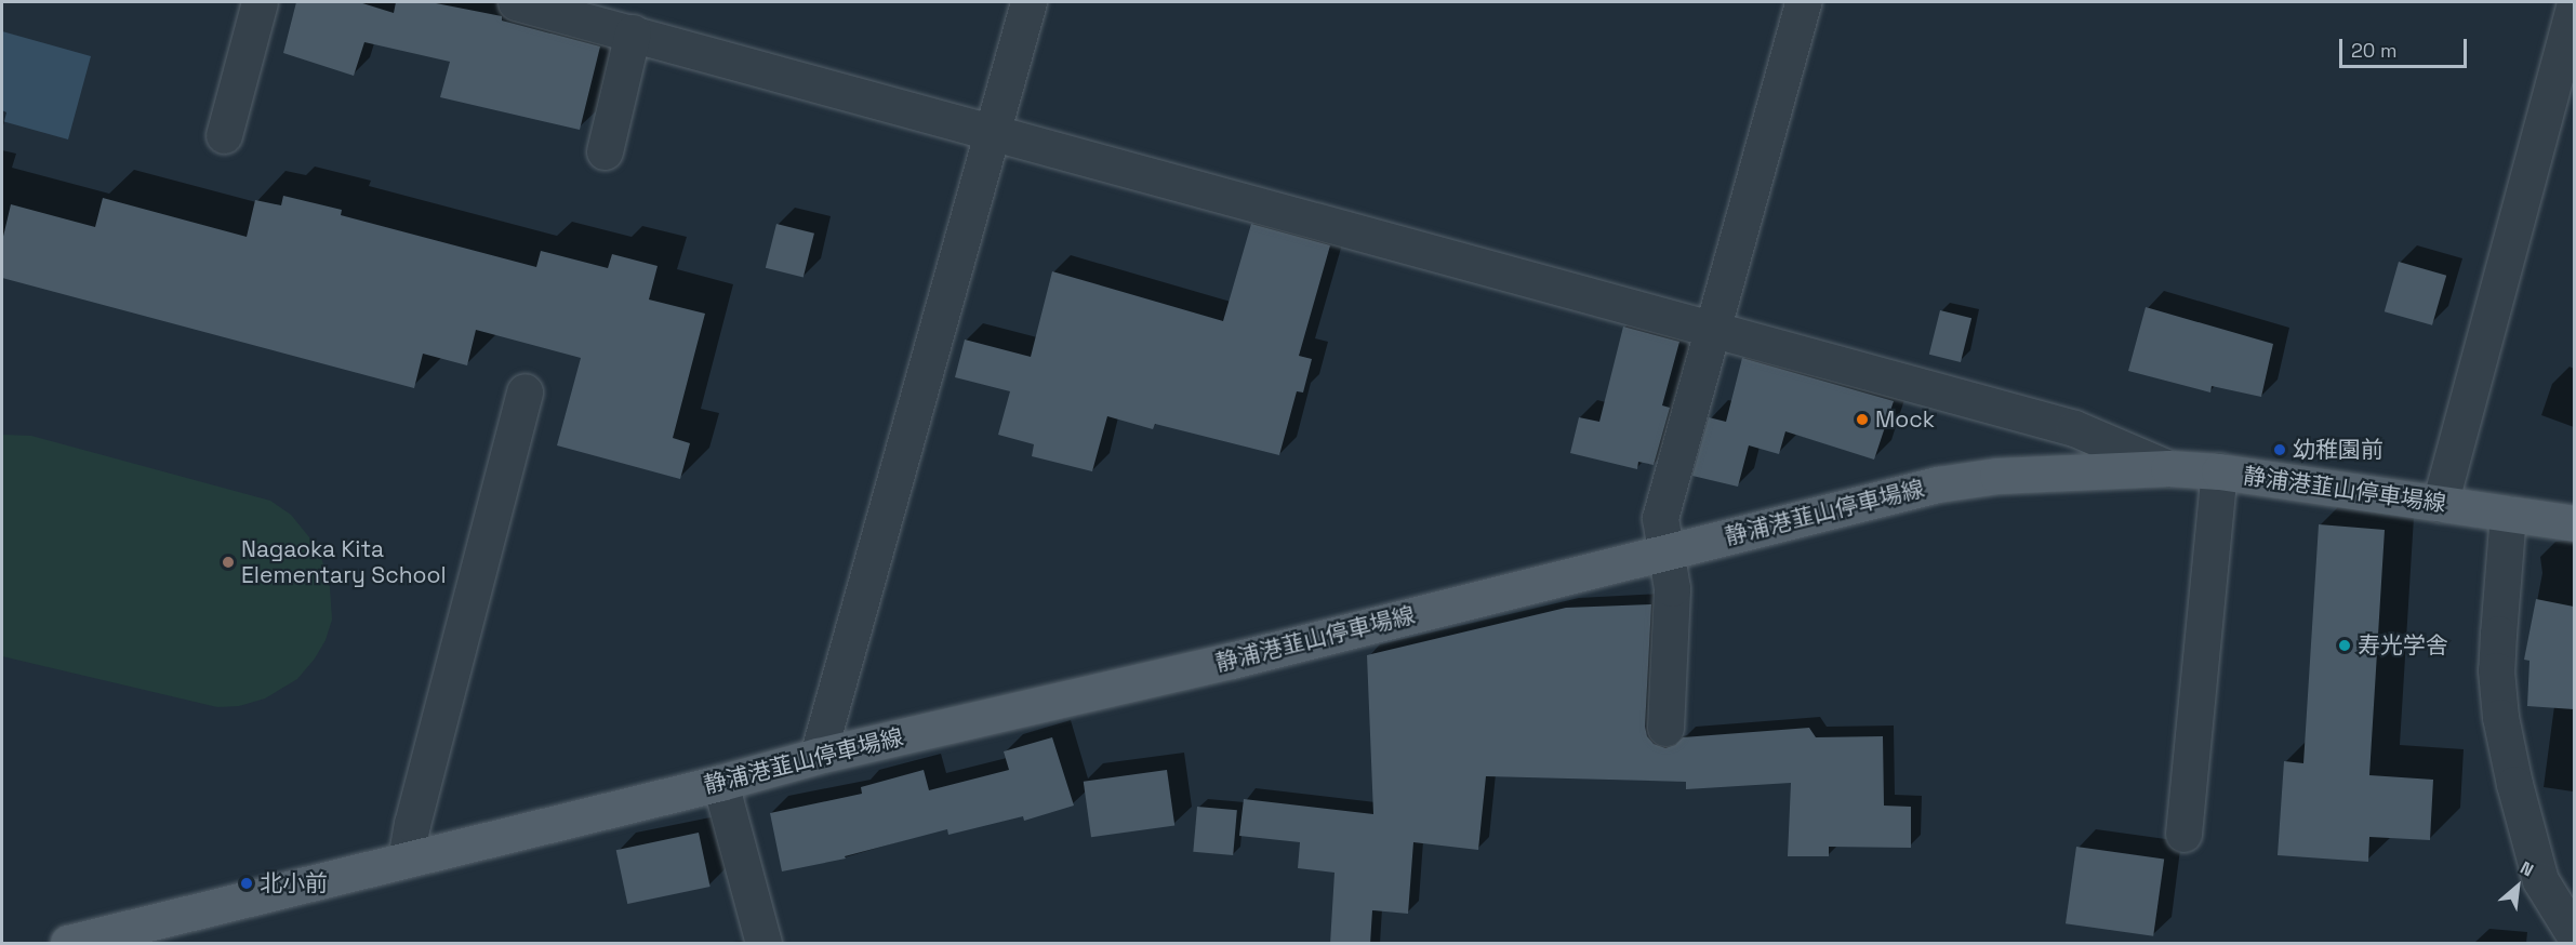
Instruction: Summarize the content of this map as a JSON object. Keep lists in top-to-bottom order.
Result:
{
  "streets": {
    "main road": ["静浦港韮山停車場線"]
  },
  "places": [
    "Mock",
    "幼稚園前",
    "Nagaoka Kita Elementary School",
    "寿光学舎",
    "北小前"
  ],
  "scale_bar": "20 m",
  "north": "top right"
}
